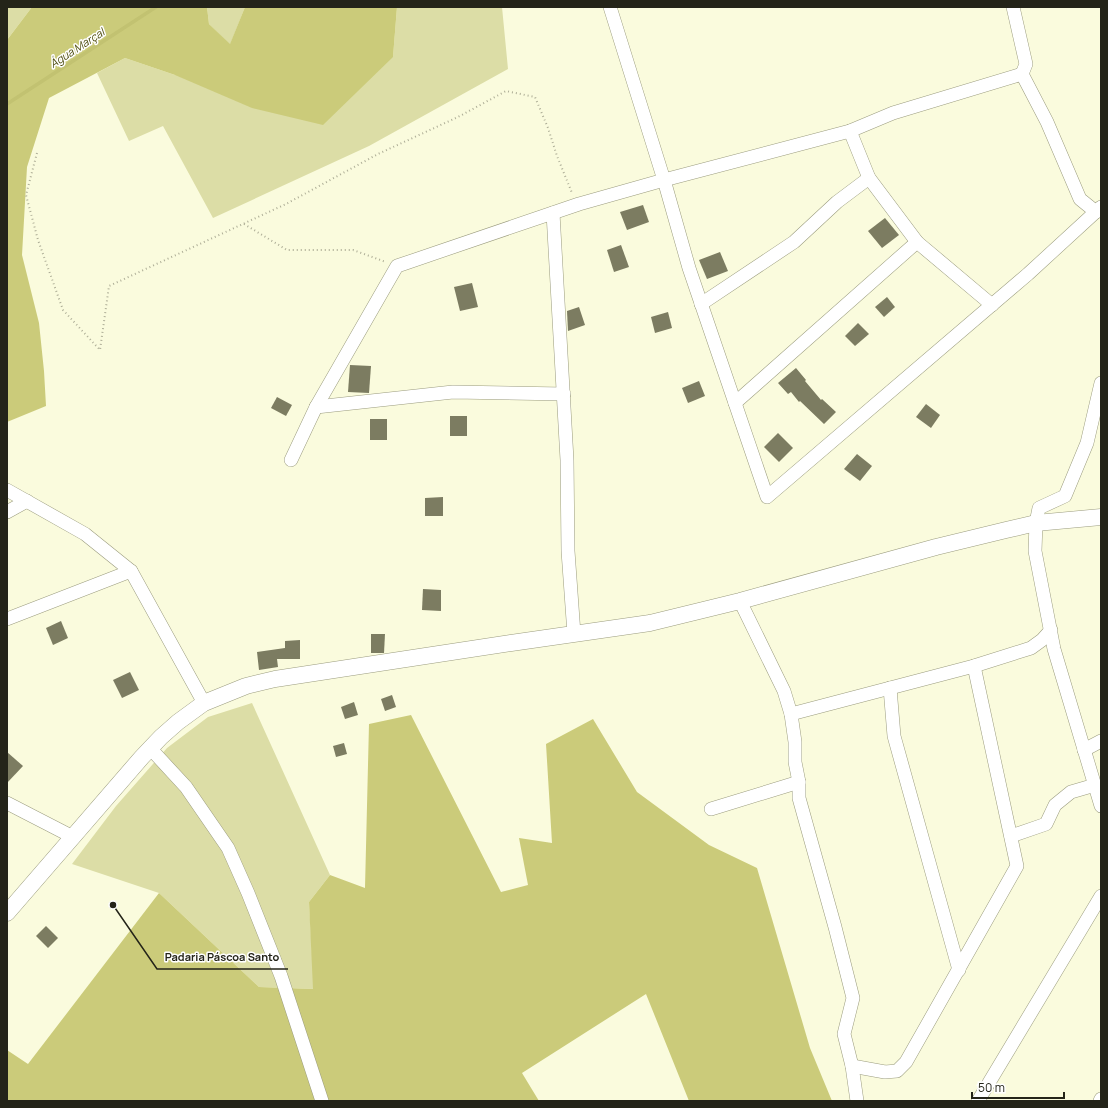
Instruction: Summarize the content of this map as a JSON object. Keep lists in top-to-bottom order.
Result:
{
  "water": ["Água Marçal"],
  "places": ["Padaria Páscoa Santo"],
  "scale_bar": "50 m"
}
